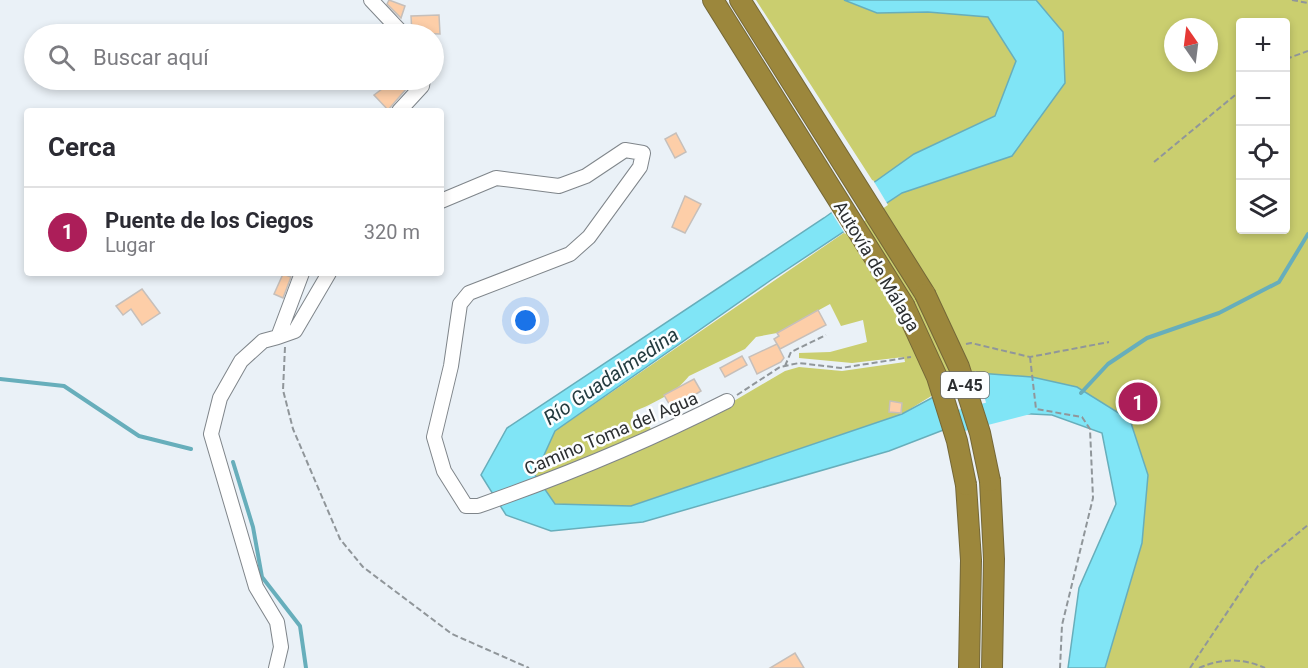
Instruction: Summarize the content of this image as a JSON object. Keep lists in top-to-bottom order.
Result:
{
  "streets": {
    "highway": ["Autovía de Málaga", "A-45"],
    "street": ["Camino Toma del Agua"]
  },
  "water": ["Río Guadalmedina"],
  "north": "top",
  "page": {
    "map_buttons": ["+", "−"],
    "search": "Buscar aquí",
    "heading": "Cerca",
    "list": [
      {
        "mark": "1",
        "name": "Puente de los Ciegos",
        "note": "Lugar",
        "value": "320 m"
      }
    ],
    "pins": "1"
  }
}
